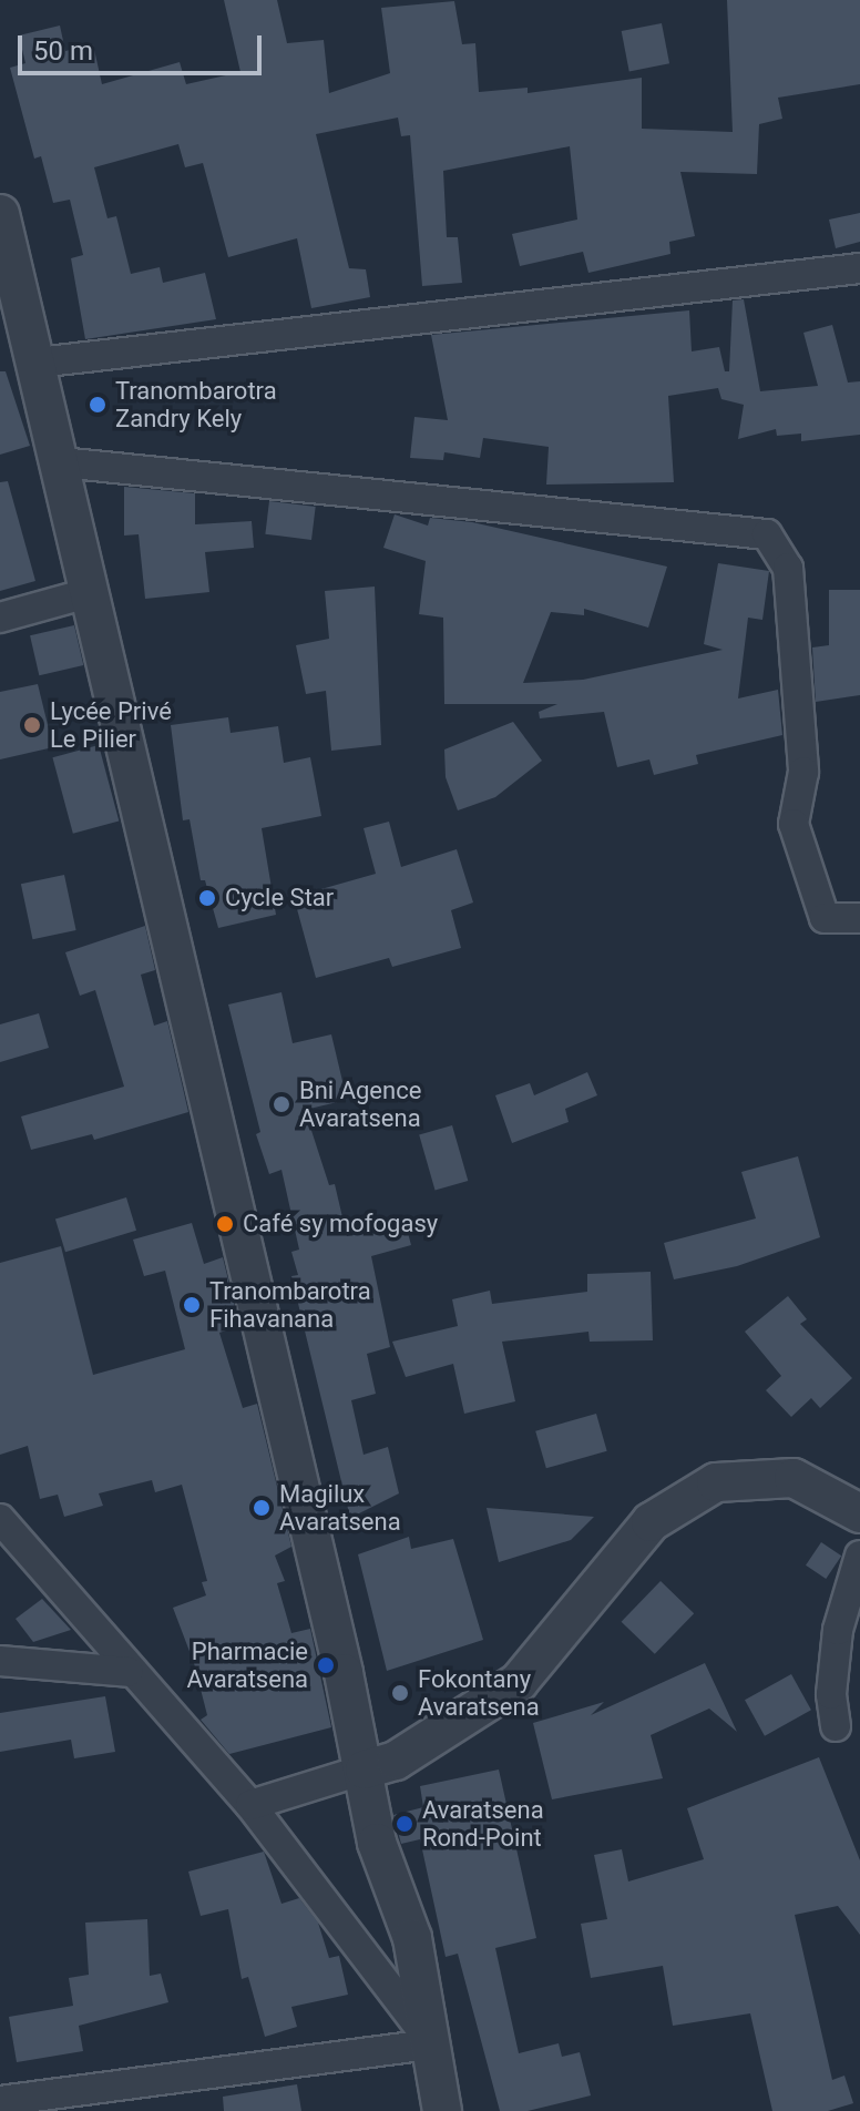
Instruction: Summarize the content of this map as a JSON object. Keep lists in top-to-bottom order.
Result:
{
  "places": [
    "Tranombarotra Zandry Kely",
    "Lycée Privé Le Pilier",
    "Cycle Star",
    "Bni Agence Avaratsena",
    "Café sy mofogasy",
    "Tranombarotra Fihavanana",
    "Magilux Avaratsena",
    "Pharmacie Avaratsena",
    "Fokontany Avaratsena",
    "Avaratsena Rond-Point"
  ],
  "scale_bar": "50 m"
}
